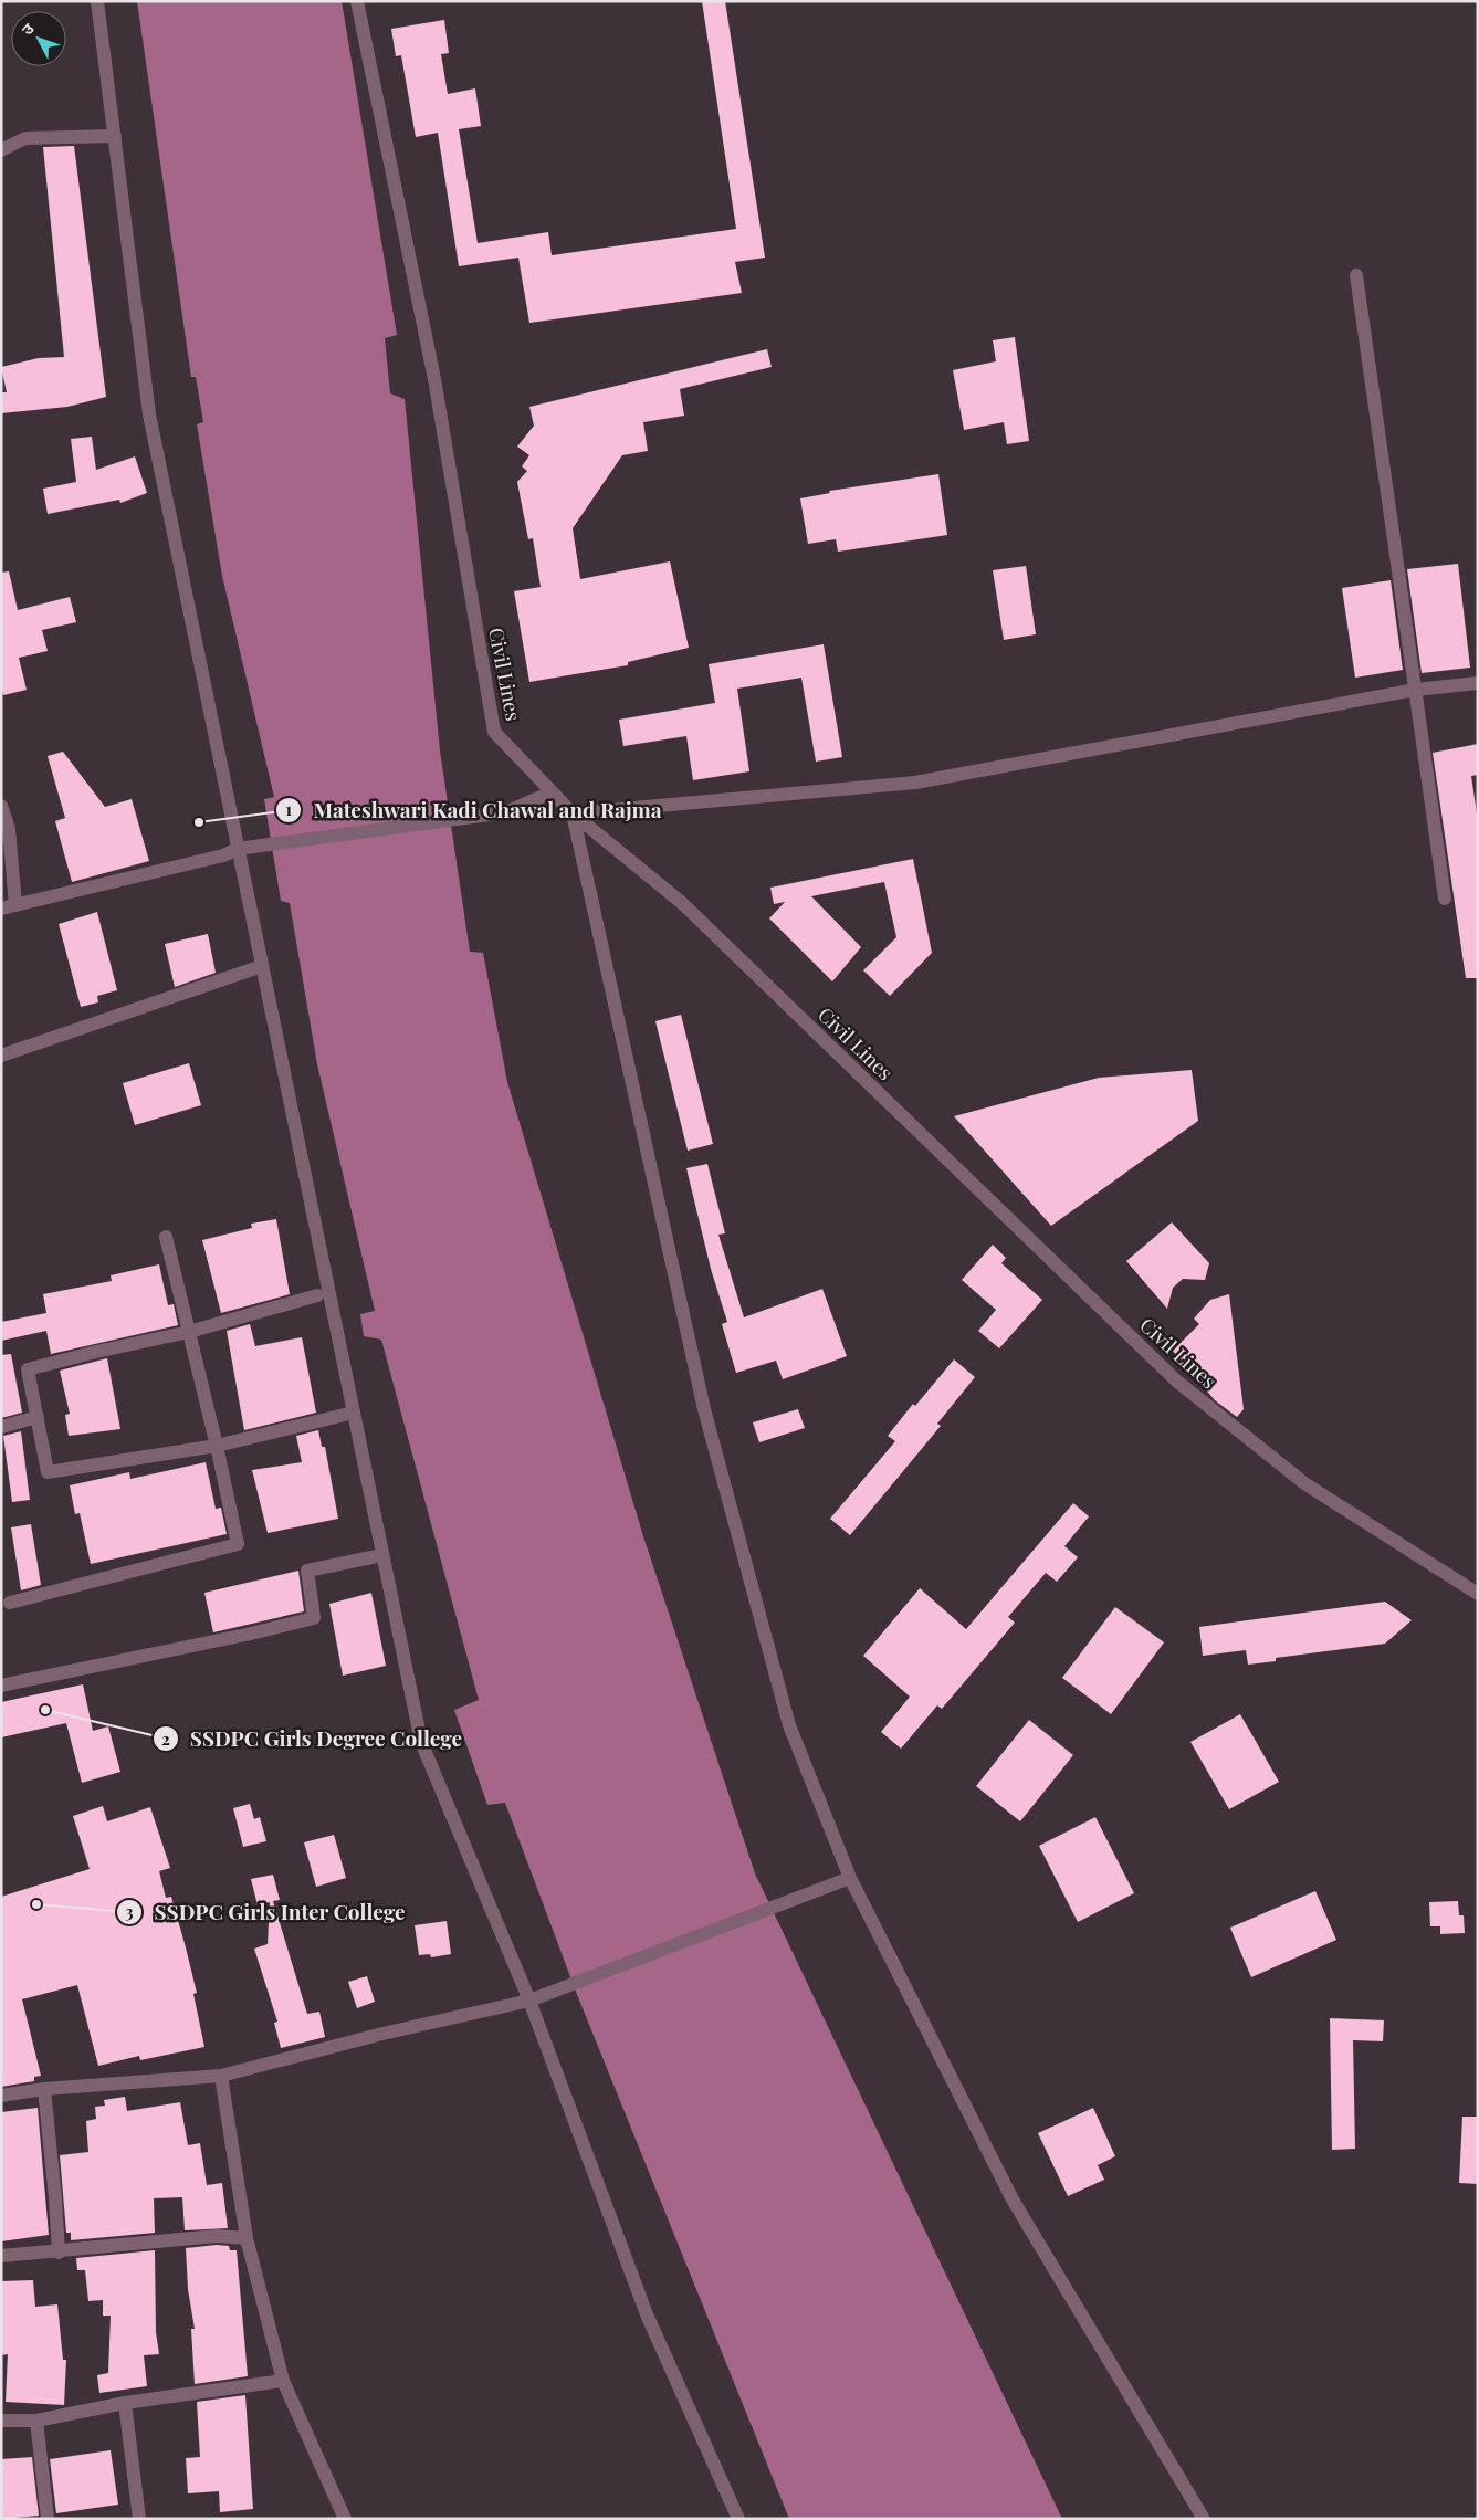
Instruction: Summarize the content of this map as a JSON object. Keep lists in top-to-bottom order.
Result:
{
  "streets": {
    "street": ["Civil Lines"]
  },
  "places": ["Mateshwari Kadi Chawal and Rajma", "SSDPC Girls Degree College", "SSDPC Girls Inter College"],
  "north": "top left"
}
